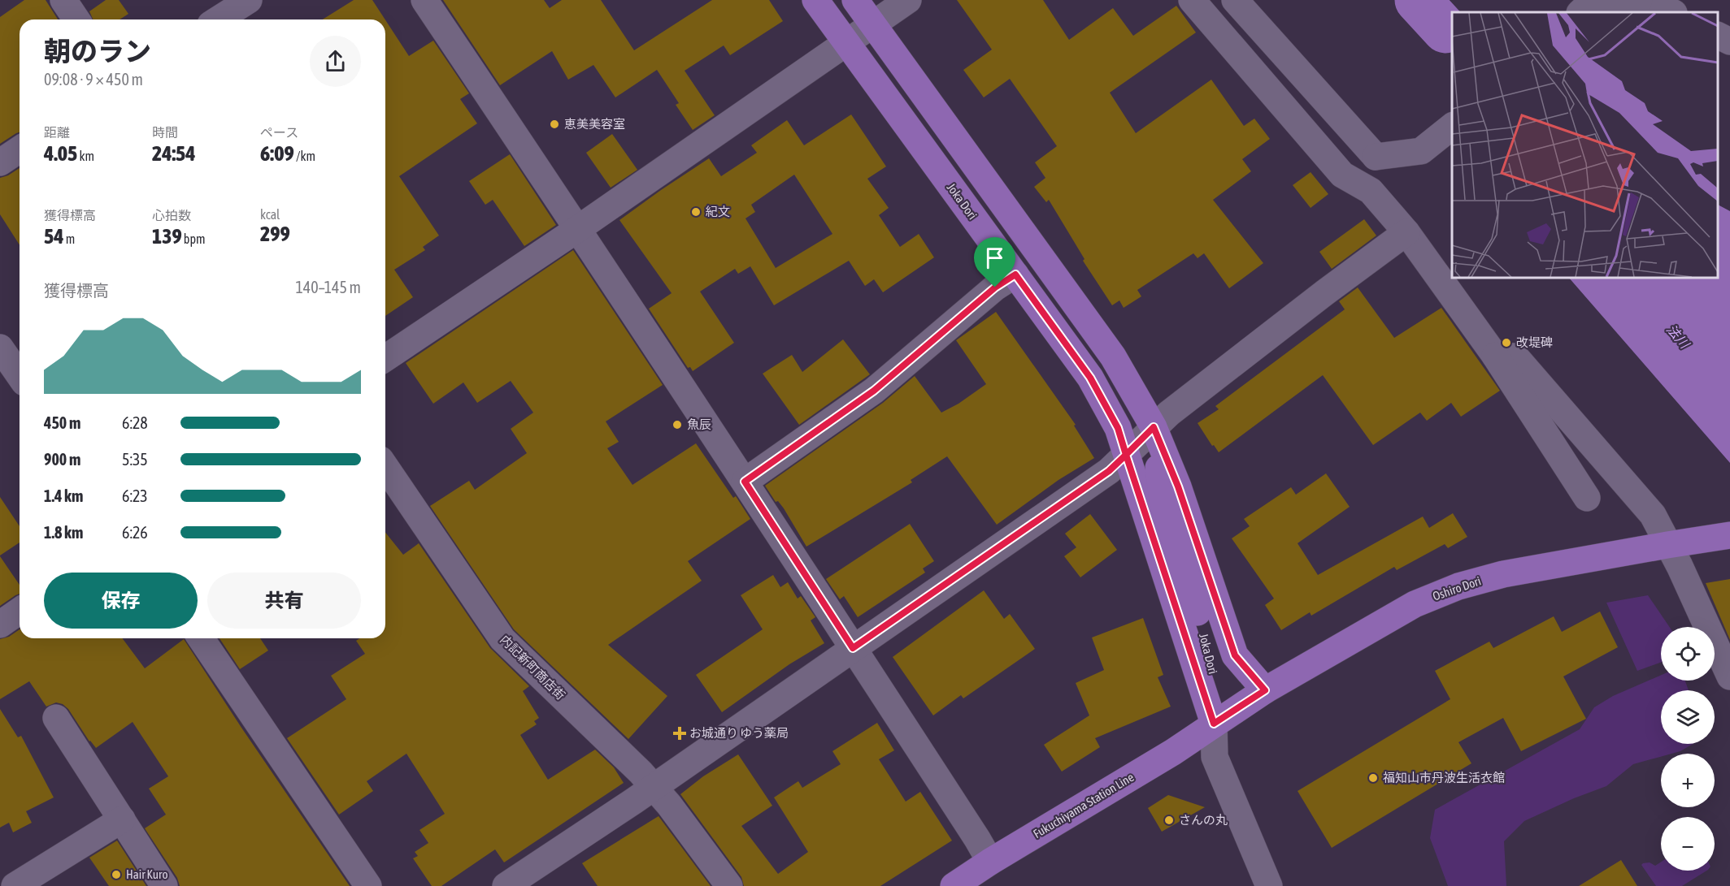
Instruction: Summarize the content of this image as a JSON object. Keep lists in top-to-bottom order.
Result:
{
  "streets": {
    "main road": ["Joka Dori", "Oshiro Dori", "Fukuchiyama Station Line"],
    "street": ["内記新町商店街"]
  },
  "crossings": [
    ["Joka Dori", "Oshiro Dori"],
    ["Joka Dori", "Fukuchiyama Station Line"],
    ["Oshiro Dori", "Fukuchiyama Station Line"]
  ],
  "water": ["法川"],
  "places": {
    "other": [
      "恵美美容室",
      "紀文",
      "改堤碑",
      "魚辰",
      "福知山市丹波生活衣館",
      "さんの丸",
      "Hair Kuro"
    ],
    "health": ["お城通り ゆう薬局"]
  },
  "page": {
    "heading": ["朝のラン", "09:08 · 9 × 450 m"],
    "stats": [
      ["距離", "4.05 km"],
      ["時間", "24:54"],
      ["ペース", "6:09 /km"],
      ["獲得標高", "54 m"],
      ["心拍数", "139 bpm"],
      ["kcal", "299"]
    ],
    "chart": ["獲得標高", "140–145 m"],
    "list": [
      {
        "name": "450 m",
        "note": "6:28"
      },
      {
        "name": "900 m",
        "note": "5:35"
      },
      {
        "name": "1.4 km",
        "note": "6:23"
      },
      {
        "name": "1.8 km",
        "note": "6:26"
      }
    ],
    "buttons": ["保存", "共有"],
    "map_buttons": ["+", "−"]
  }
}
